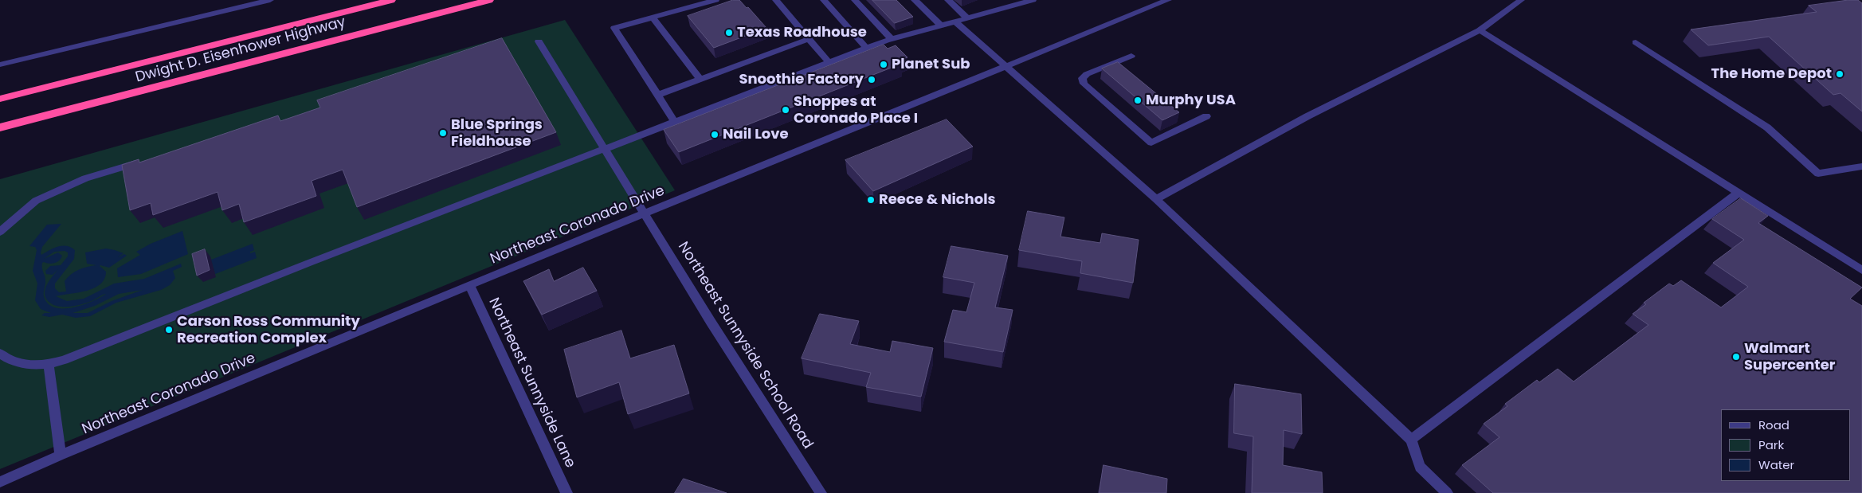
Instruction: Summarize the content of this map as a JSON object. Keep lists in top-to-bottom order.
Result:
{
  "streets": {
    "highway": ["Dwight D. Eisenhower Highway"],
    "street": ["Northeast Coronado Drive", "Northeast Sunnyside School Road", "Northeast Sunnyside Lane"]
  },
  "crossings": [
    ["Northeast Coronado Drive", "Northeast Sunnyside School Road"],
    ["Northeast Coronado Drive", "Northeast Sunnyside Lane"]
  ],
  "places": [
    "Texas Roadhouse",
    "Planet Sub",
    "The Home Depot",
    "Snoothie Factory",
    "Murphy USA",
    "Shoppes at Coronado Place I",
    "Blue Springs Fieldhouse",
    "Nail Love",
    "Reece & Nichols",
    "Carson Ross Community Recreation Complex",
    "Walmart Supercenter"
  ],
  "legend": ["Road", "Park", "Water"]
}
